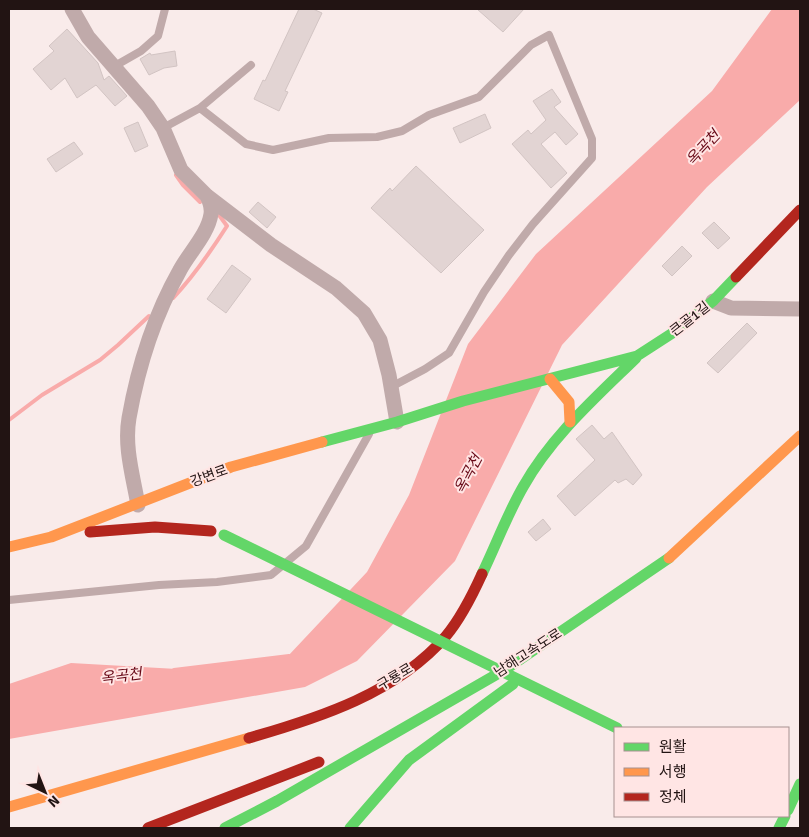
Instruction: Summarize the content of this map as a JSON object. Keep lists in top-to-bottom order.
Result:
{
  "streets": {
    "main road": [
      "큰골1길",
      "강변로",
      "남해고속도로",
      "구룡로"
    ]
  },
  "crossings": [
    ["큰골1길", "강변로"],
    ["큰골1길", "구룡로"]
  ],
  "water": ["옥곡천"],
  "legend": ["원활", "서행", "정체"],
  "north": "bottom right"
}
